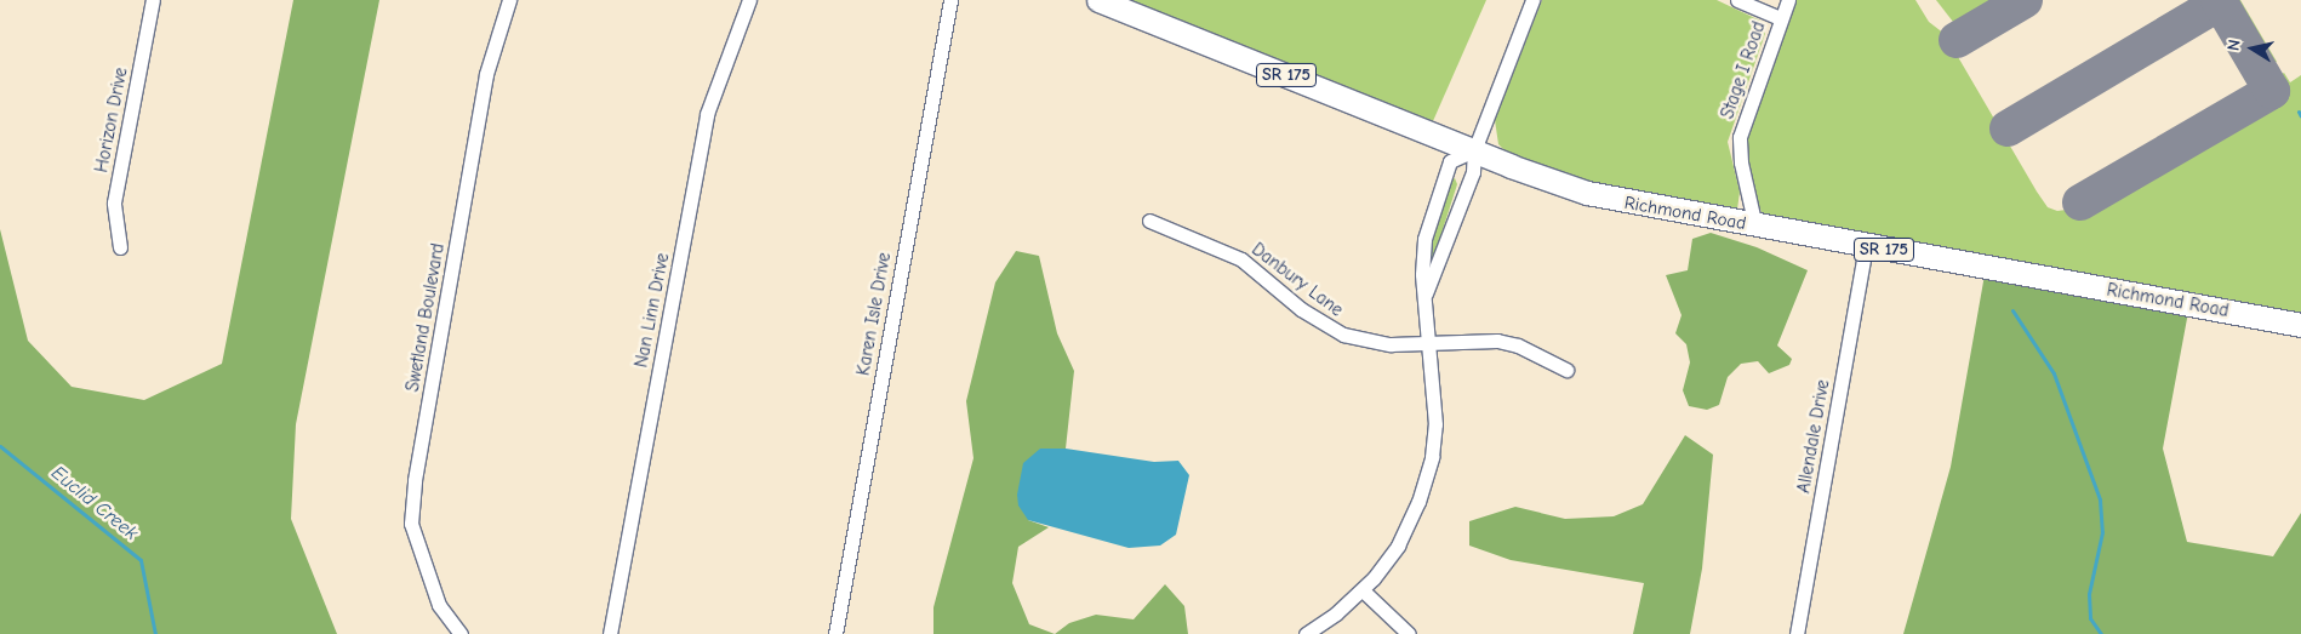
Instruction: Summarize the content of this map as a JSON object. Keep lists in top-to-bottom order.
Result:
{
  "streets": {
    "main road": ["SR 175", "Richmond Road"],
    "street": [
      "Stage I Road",
      "Horizon Drive",
      "Danbury Lane",
      "Nan Linn Drive",
      "Karen Isle Drive",
      "Swetland Boulevard",
      "Allendale Drive"
    ]
  },
  "crossings": [
    ["Stage I Road", "Richmond Road"],
    ["Richmond Road", "Allendale Drive"]
  ],
  "water": ["Euclid Creek"],
  "north": "left"
}
